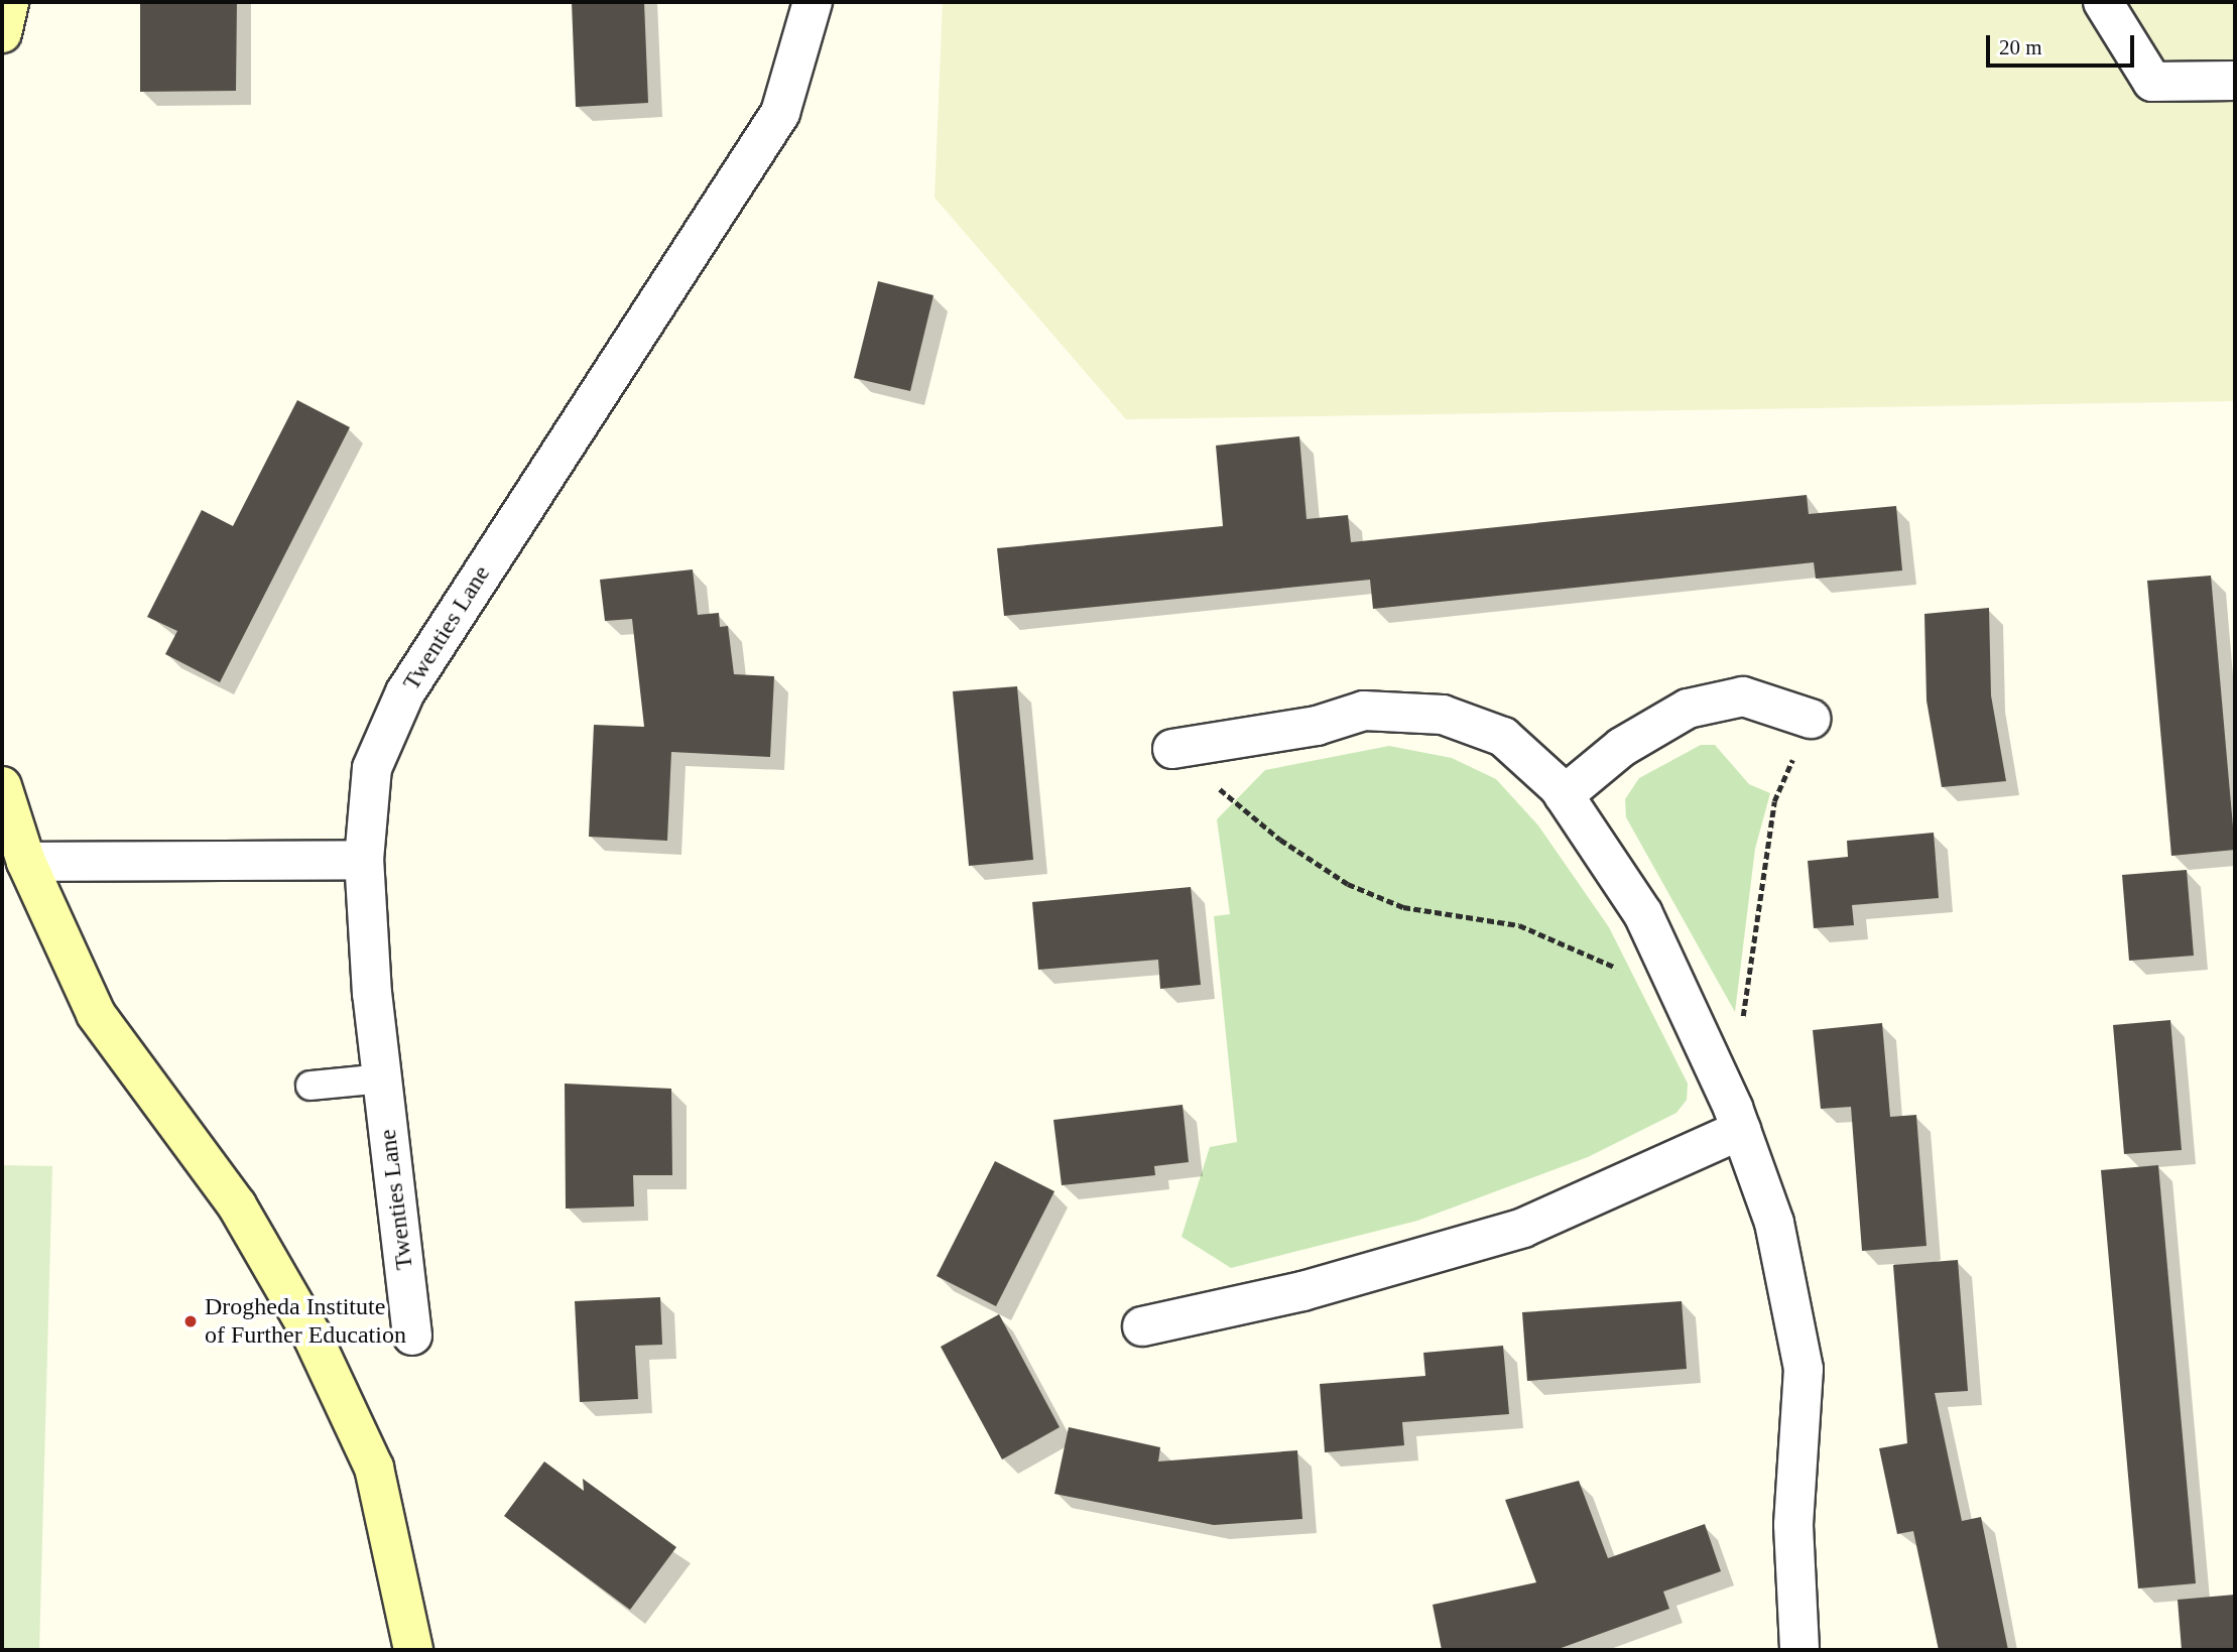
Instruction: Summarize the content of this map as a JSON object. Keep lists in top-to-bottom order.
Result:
{
  "streets": {
    "street": ["Twenties Lane"]
  },
  "places": ["Drogheda Institute of Further Education"],
  "scale_bar": "20 m"
}
